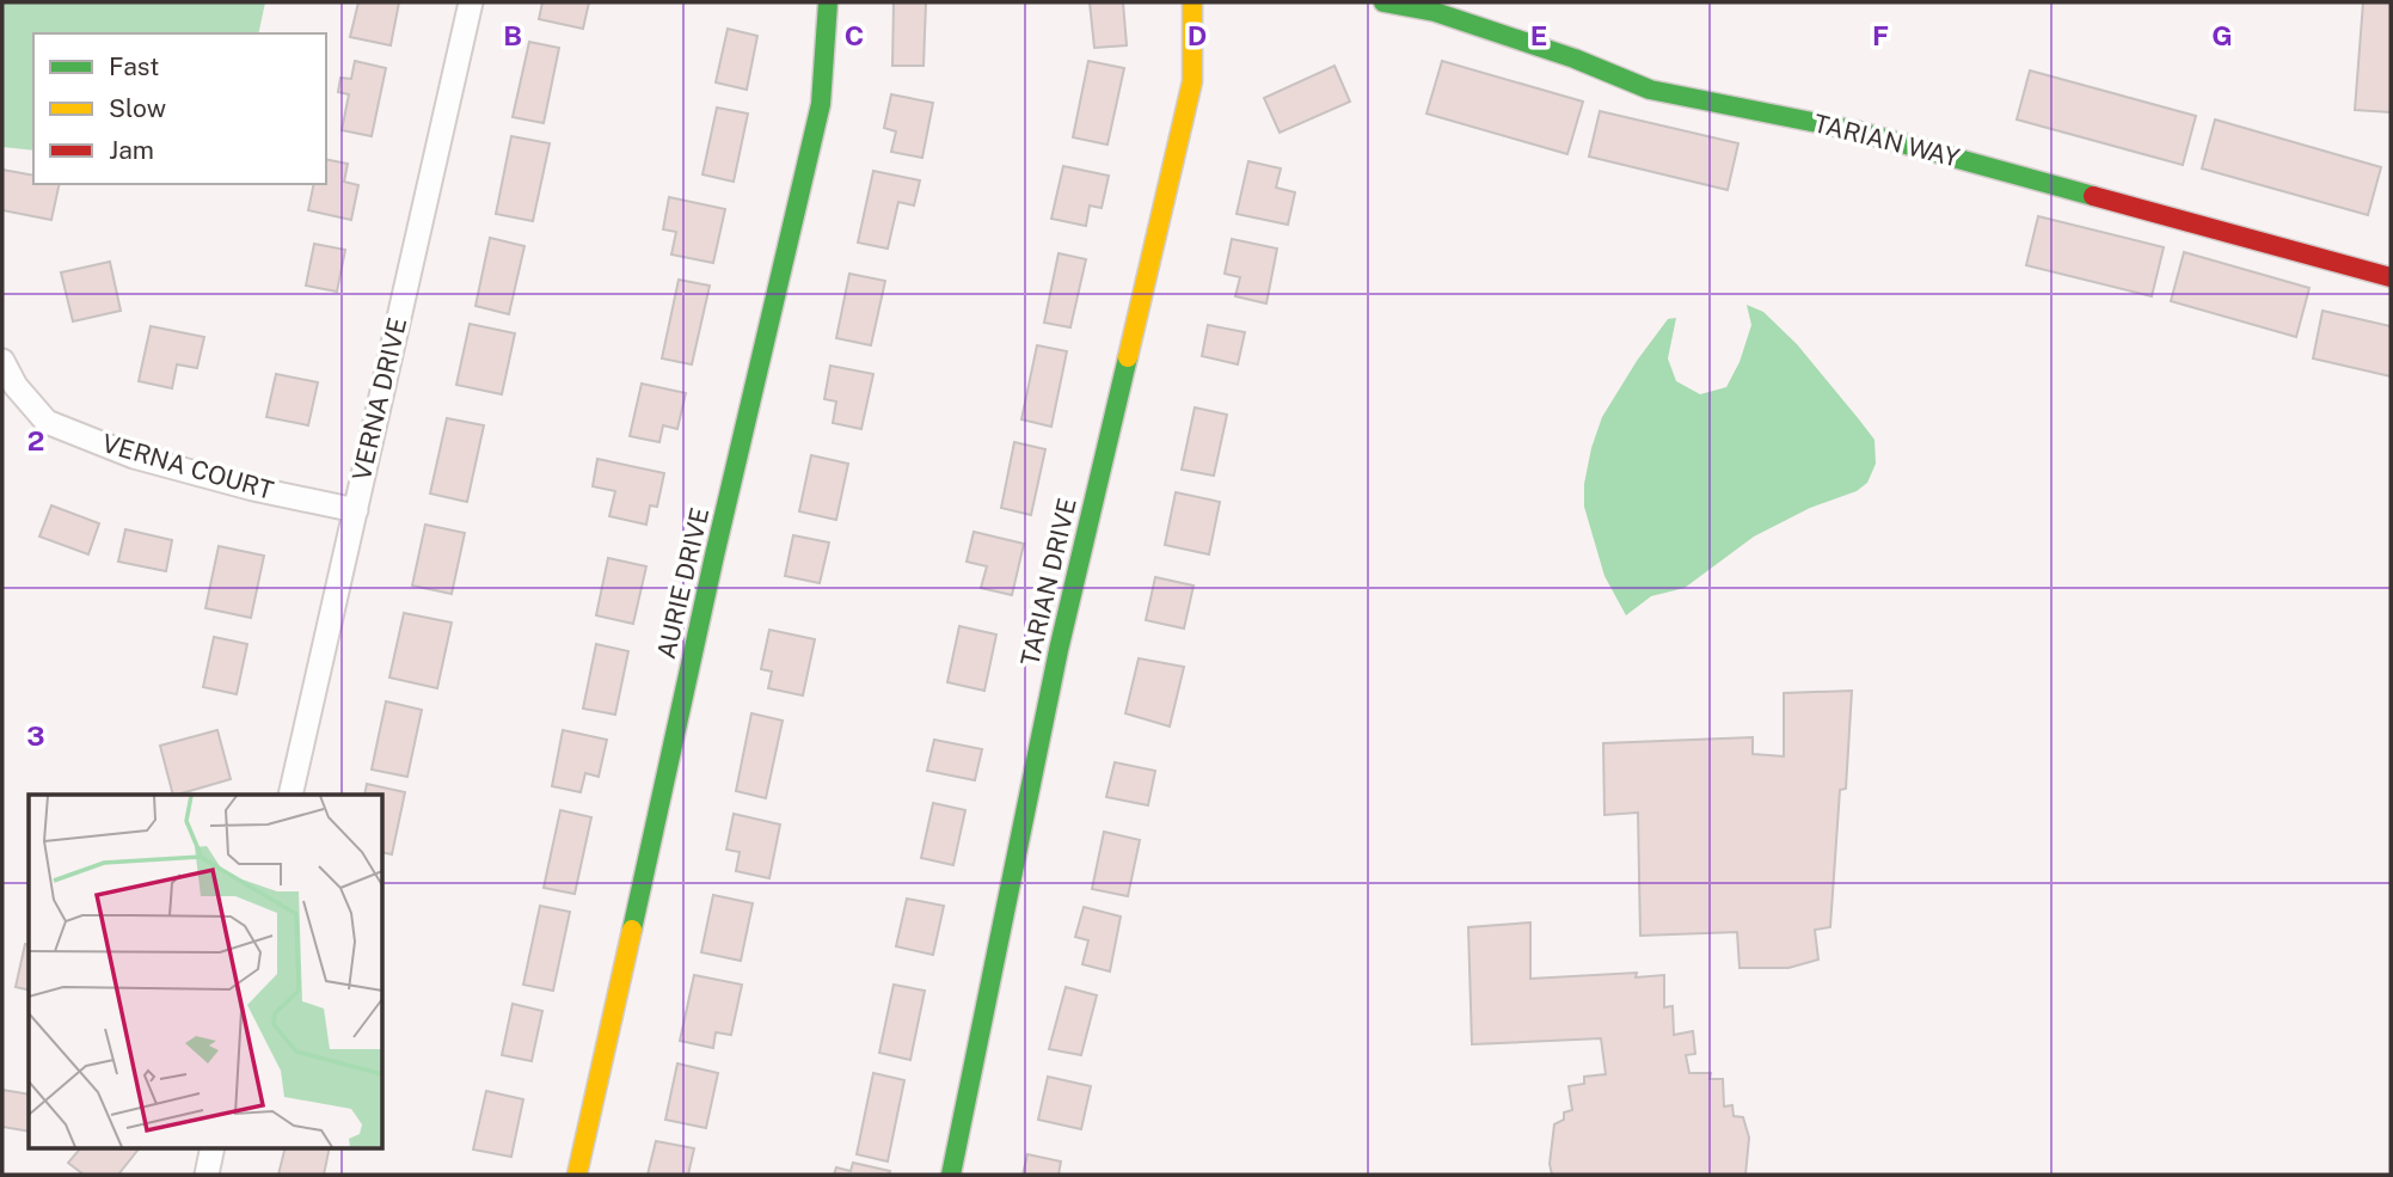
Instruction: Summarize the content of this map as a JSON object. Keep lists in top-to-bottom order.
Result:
{
  "streets": {
    "street": [
      "TARIAN WAY",
      "VERNA DRIVE",
      "VERNA COURT",
      "TARIAN DRIVE",
      "AURIE DRIVE"
    ]
  },
  "crossings": [
    ["VERNA DRIVE", "VERNA COURT"]
  ],
  "legend": ["Fast", "Slow", "Jam"],
  "grid": {
    "columns": [
      "B",
      "C",
      "D",
      "E",
      "F",
      "G"
    ],
    "rows": ["2", "3"]
  }
}
